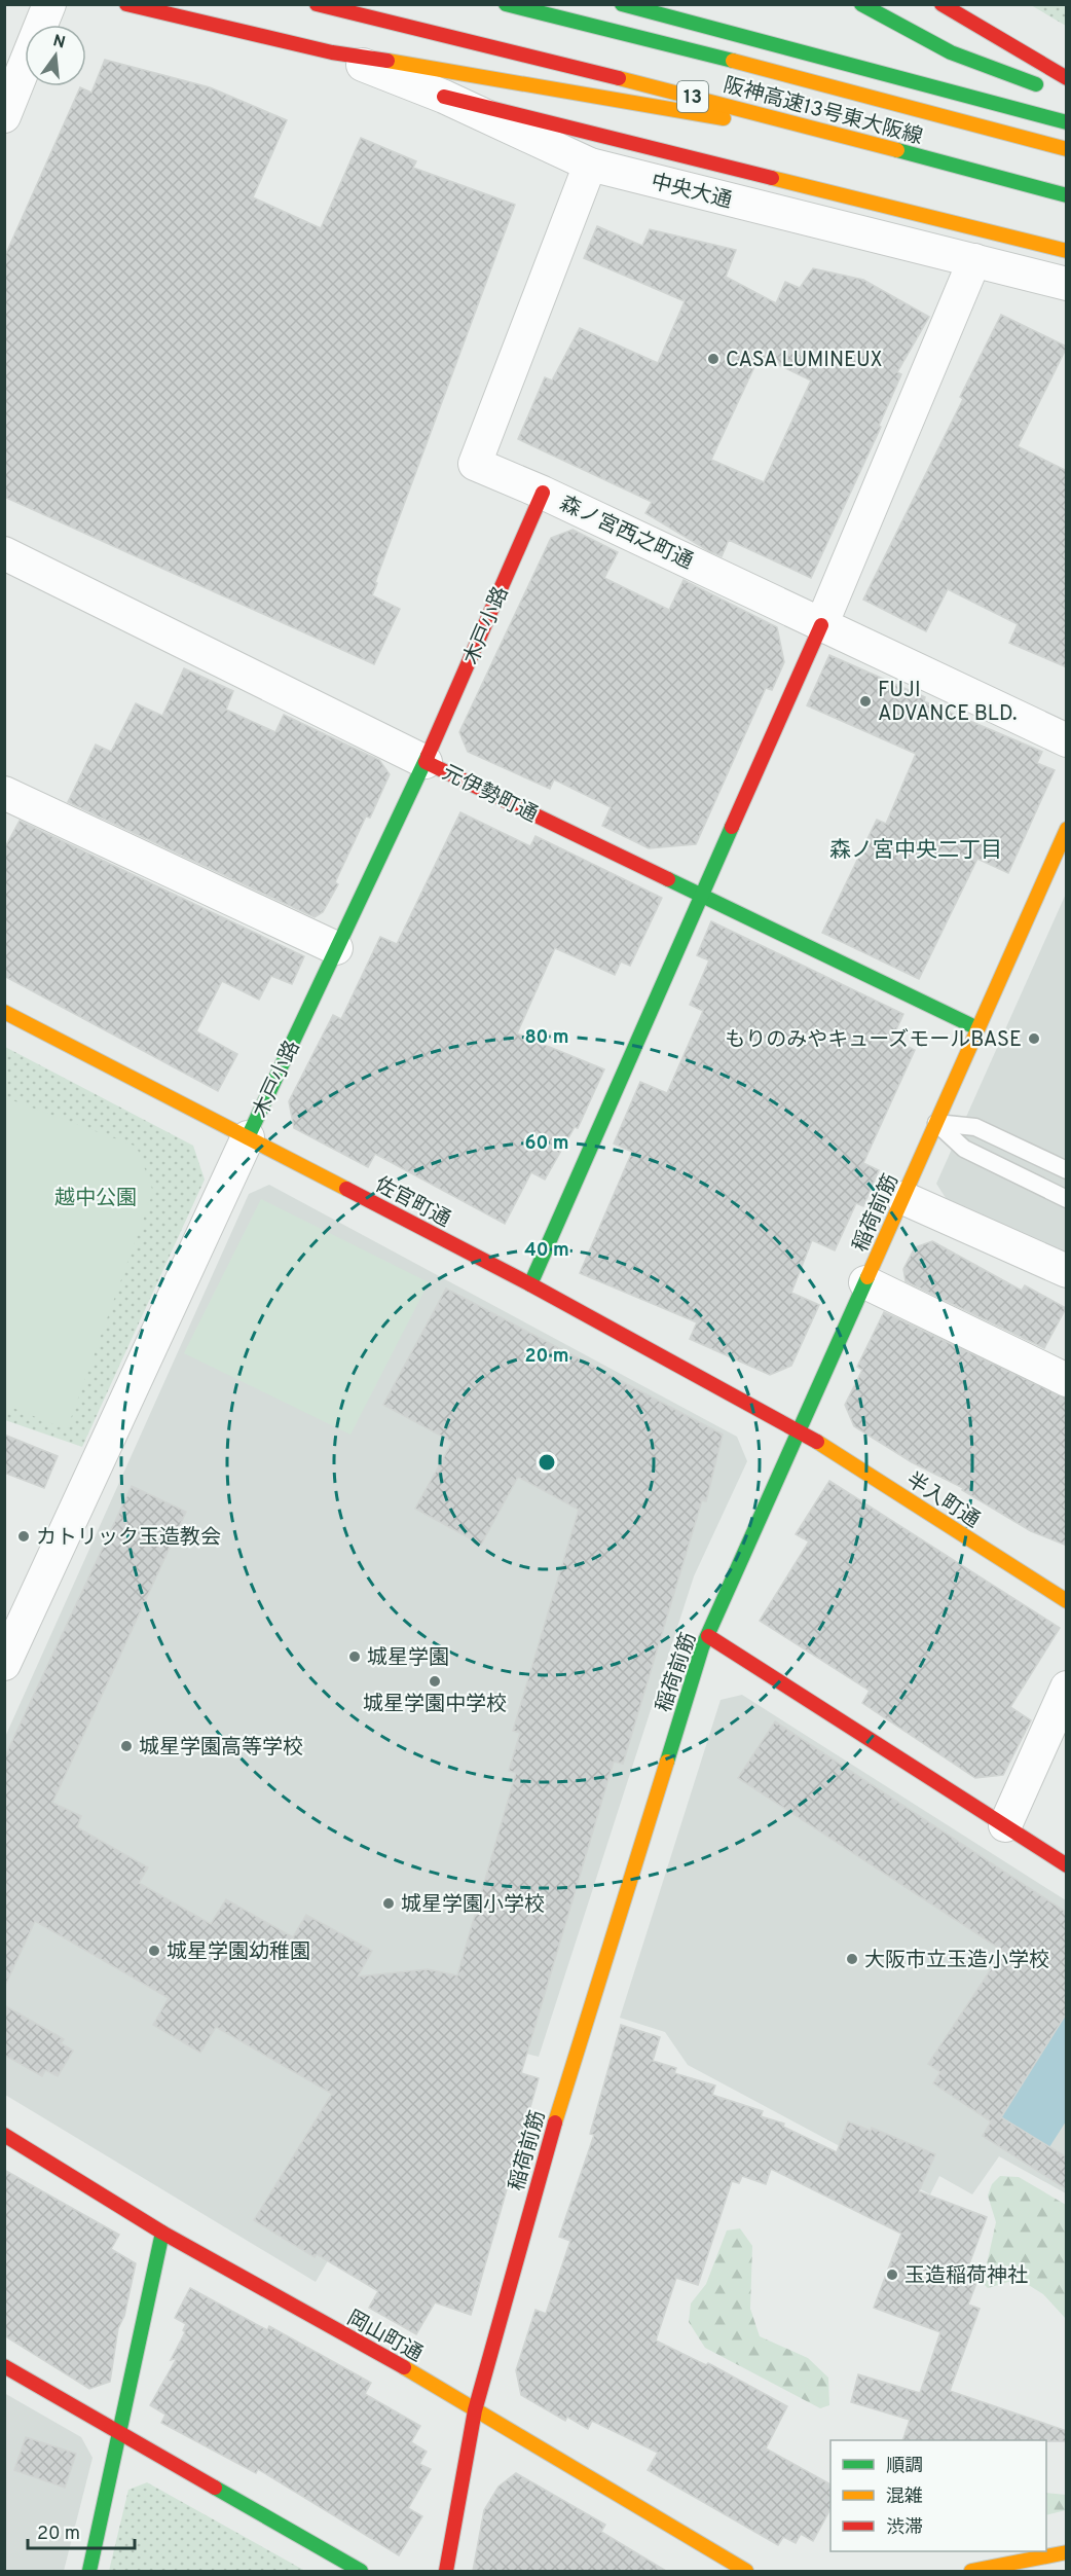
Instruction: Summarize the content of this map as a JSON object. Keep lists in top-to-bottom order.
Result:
{
  "streets": {
    "main road": [
      "13",
      "阪神高速13号東大阪線",
      "中央大通",
      "木戸小路",
      "元伊勢町通",
      "佐官町通",
      "稲荷前筋",
      "半入町通",
      "岡山町通"
    ],
    "street": ["森ノ宮西之町通"]
  },
  "crossings": [
    ["中央大通", "森ノ宮西之町通"],
    ["森ノ宮西之町通", "木戸小路"],
    ["木戸小路", "元伊勢町通"],
    ["木戸小路", "佐官町通"],
    ["元伊勢町通", "稲荷前筋"],
    ["佐官町通", "稲荷前筋"],
    ["佐官町通", "半入町通"],
    ["稲荷前筋", "半入町通"],
    ["稲荷前筋", "岡山町通"]
  ],
  "districts": ["森ノ宮中央二丁目"],
  "parks": ["越中公園"],
  "places": [
    "CASA LUMINEUX",
    "FUJI ADVANCE BLD.",
    "もりのみやキューズモールBASE",
    "カトリック玉造教会",
    "城星学園",
    "城星学園中学校",
    "城星学園高等学校",
    "城星学園小学校",
    "城星学園幼稚園",
    "大阪市立玉造小学校",
    "玉造稲荷神社"
  ],
  "legend": ["順調", "混雑", "渋滞"],
  "scale_bar": "20 m",
  "north": "top",
  "rings": [
    "80 m",
    "60 m",
    "40 m",
    "20 m"
  ]
}
